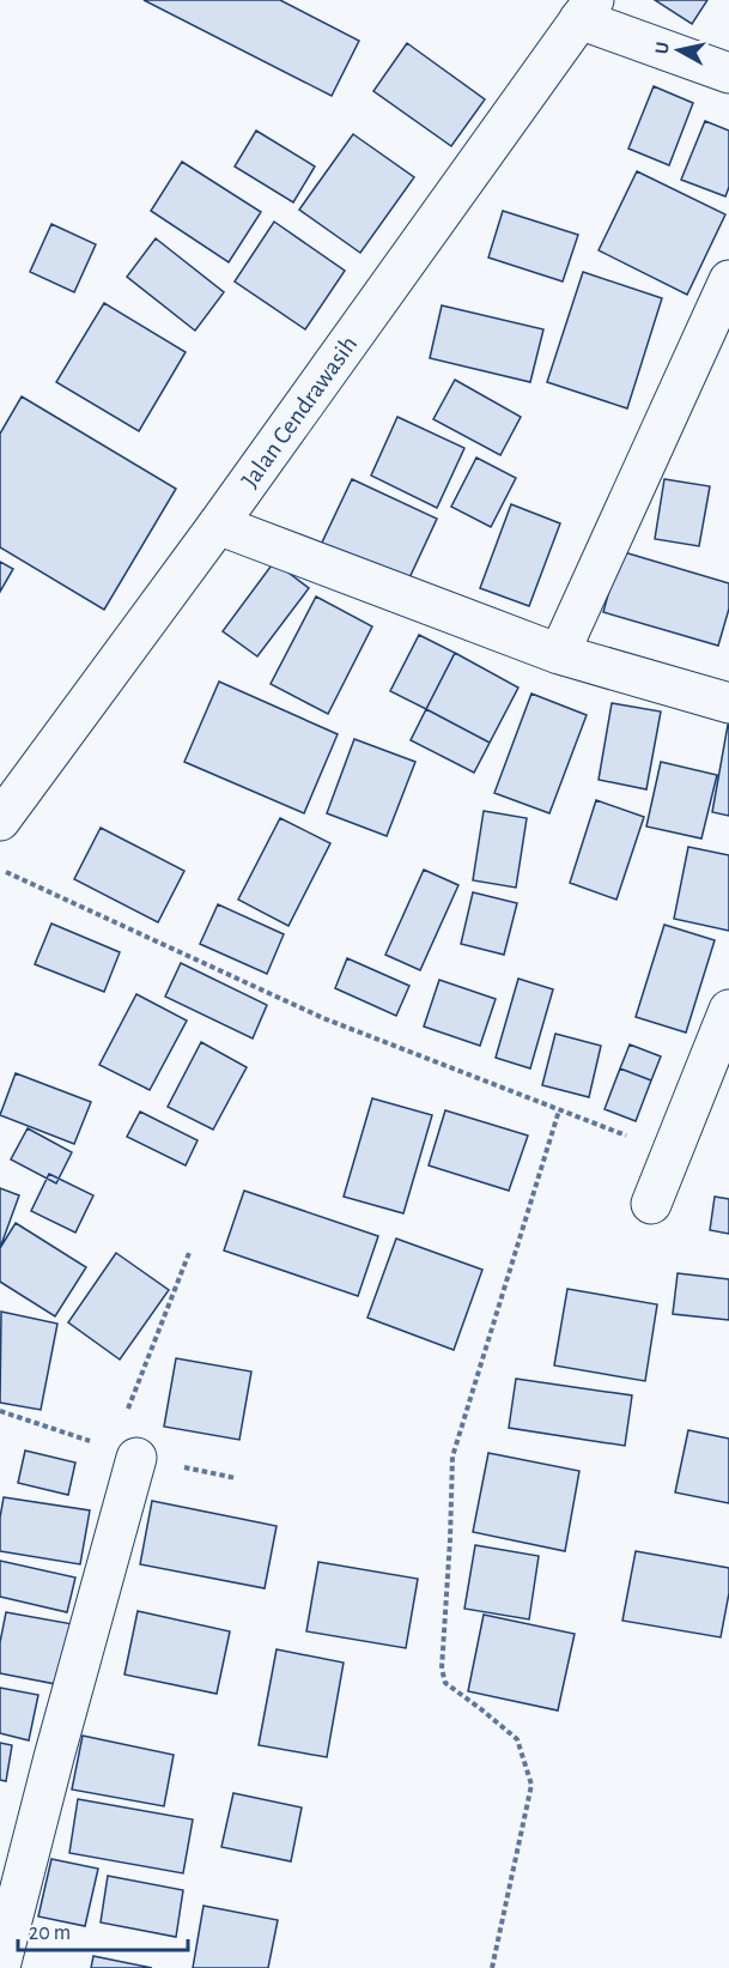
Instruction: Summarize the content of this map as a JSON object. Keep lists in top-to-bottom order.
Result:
{
  "streets": {
    "street": ["Jalan Cendrawasih"]
  },
  "scale_bar": "20 m",
  "north": "left"
}
